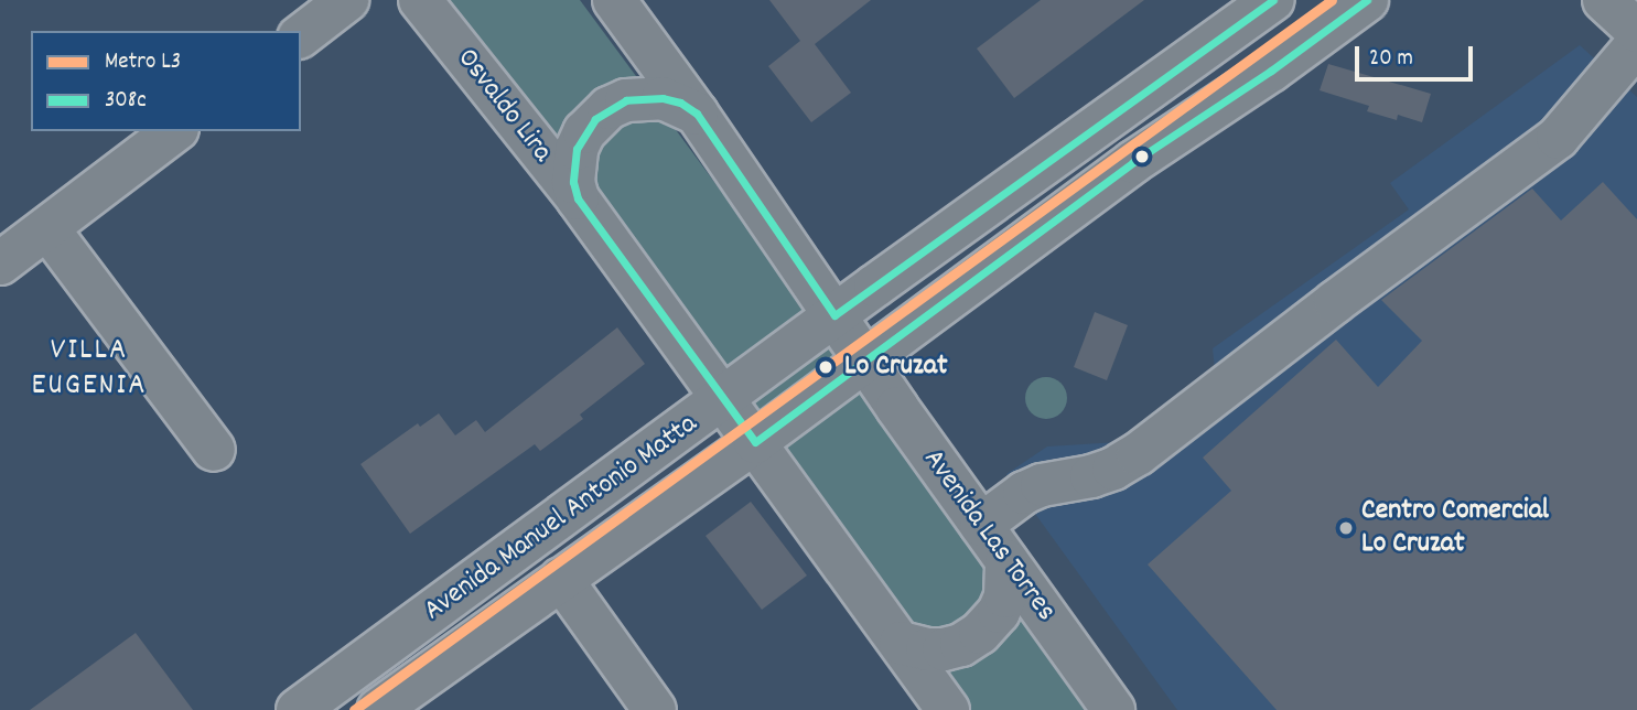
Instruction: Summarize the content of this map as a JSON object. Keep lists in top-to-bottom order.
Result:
{
  "streets": {
    "street": ["Osvaldo Lira", "Avenida Manuel Antonio Matta", "Avenida Las Torres"]
  },
  "crossings": [
    ["Osvaldo Lira", "Avenida Manuel Antonio Matta"],
    ["Avenida Manuel Antonio Matta", "Avenida Las Torres"]
  ],
  "districts": ["VILLA EUGENIA"],
  "places": ["Lo Cruzat", "Centro Comercial Lo Cruzat"],
  "lines": ["metro line L3", "transit line 308c"],
  "legend": ["Metro L3", "308c"],
  "scale_bar": "20 m"
}
